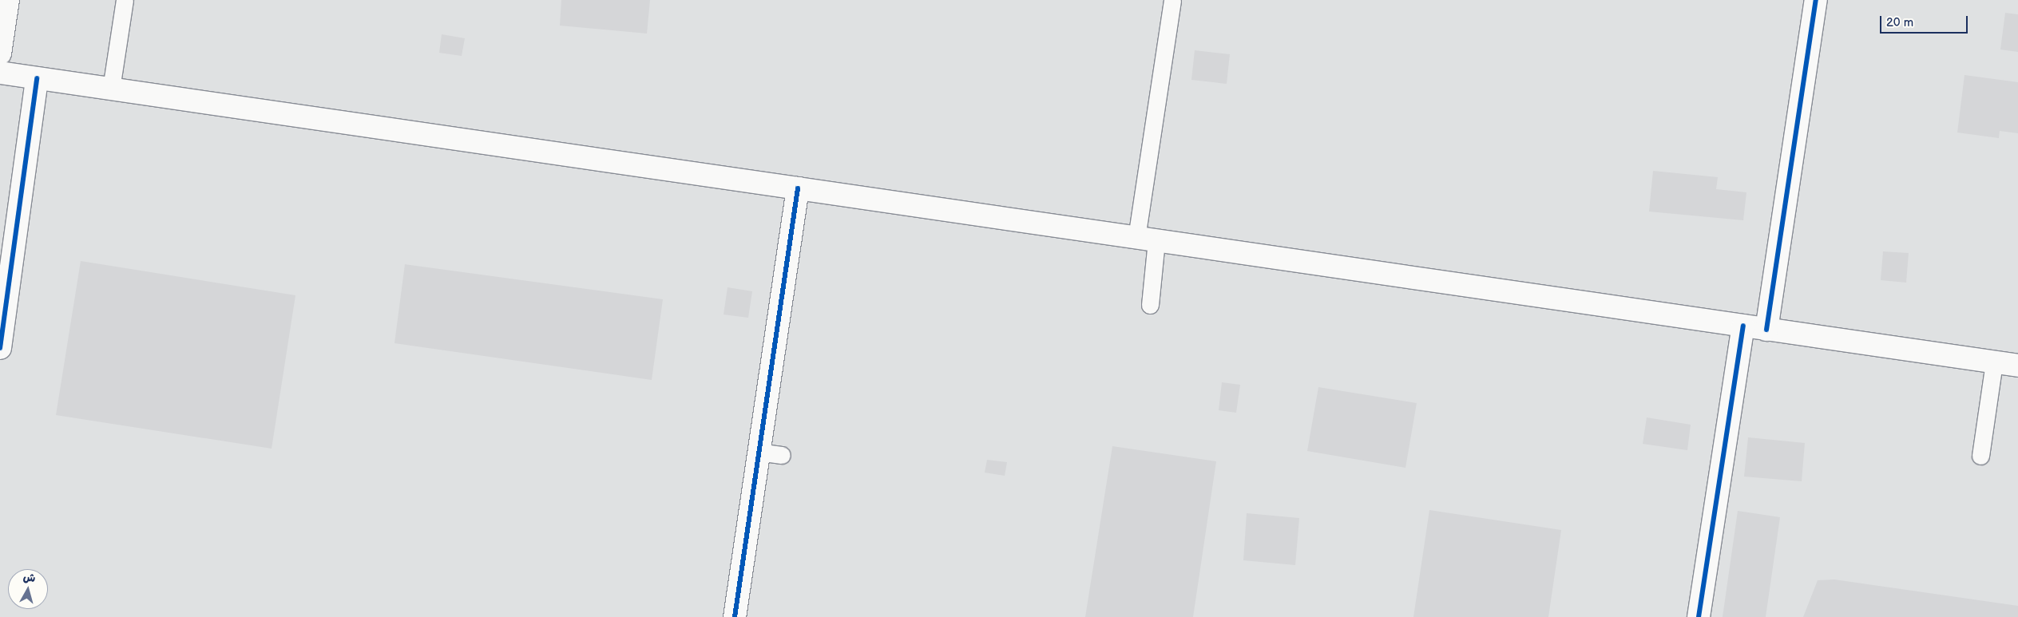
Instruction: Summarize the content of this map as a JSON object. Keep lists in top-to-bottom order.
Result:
{
  "scale_bar": "20 m",
  "north": "top"
}
